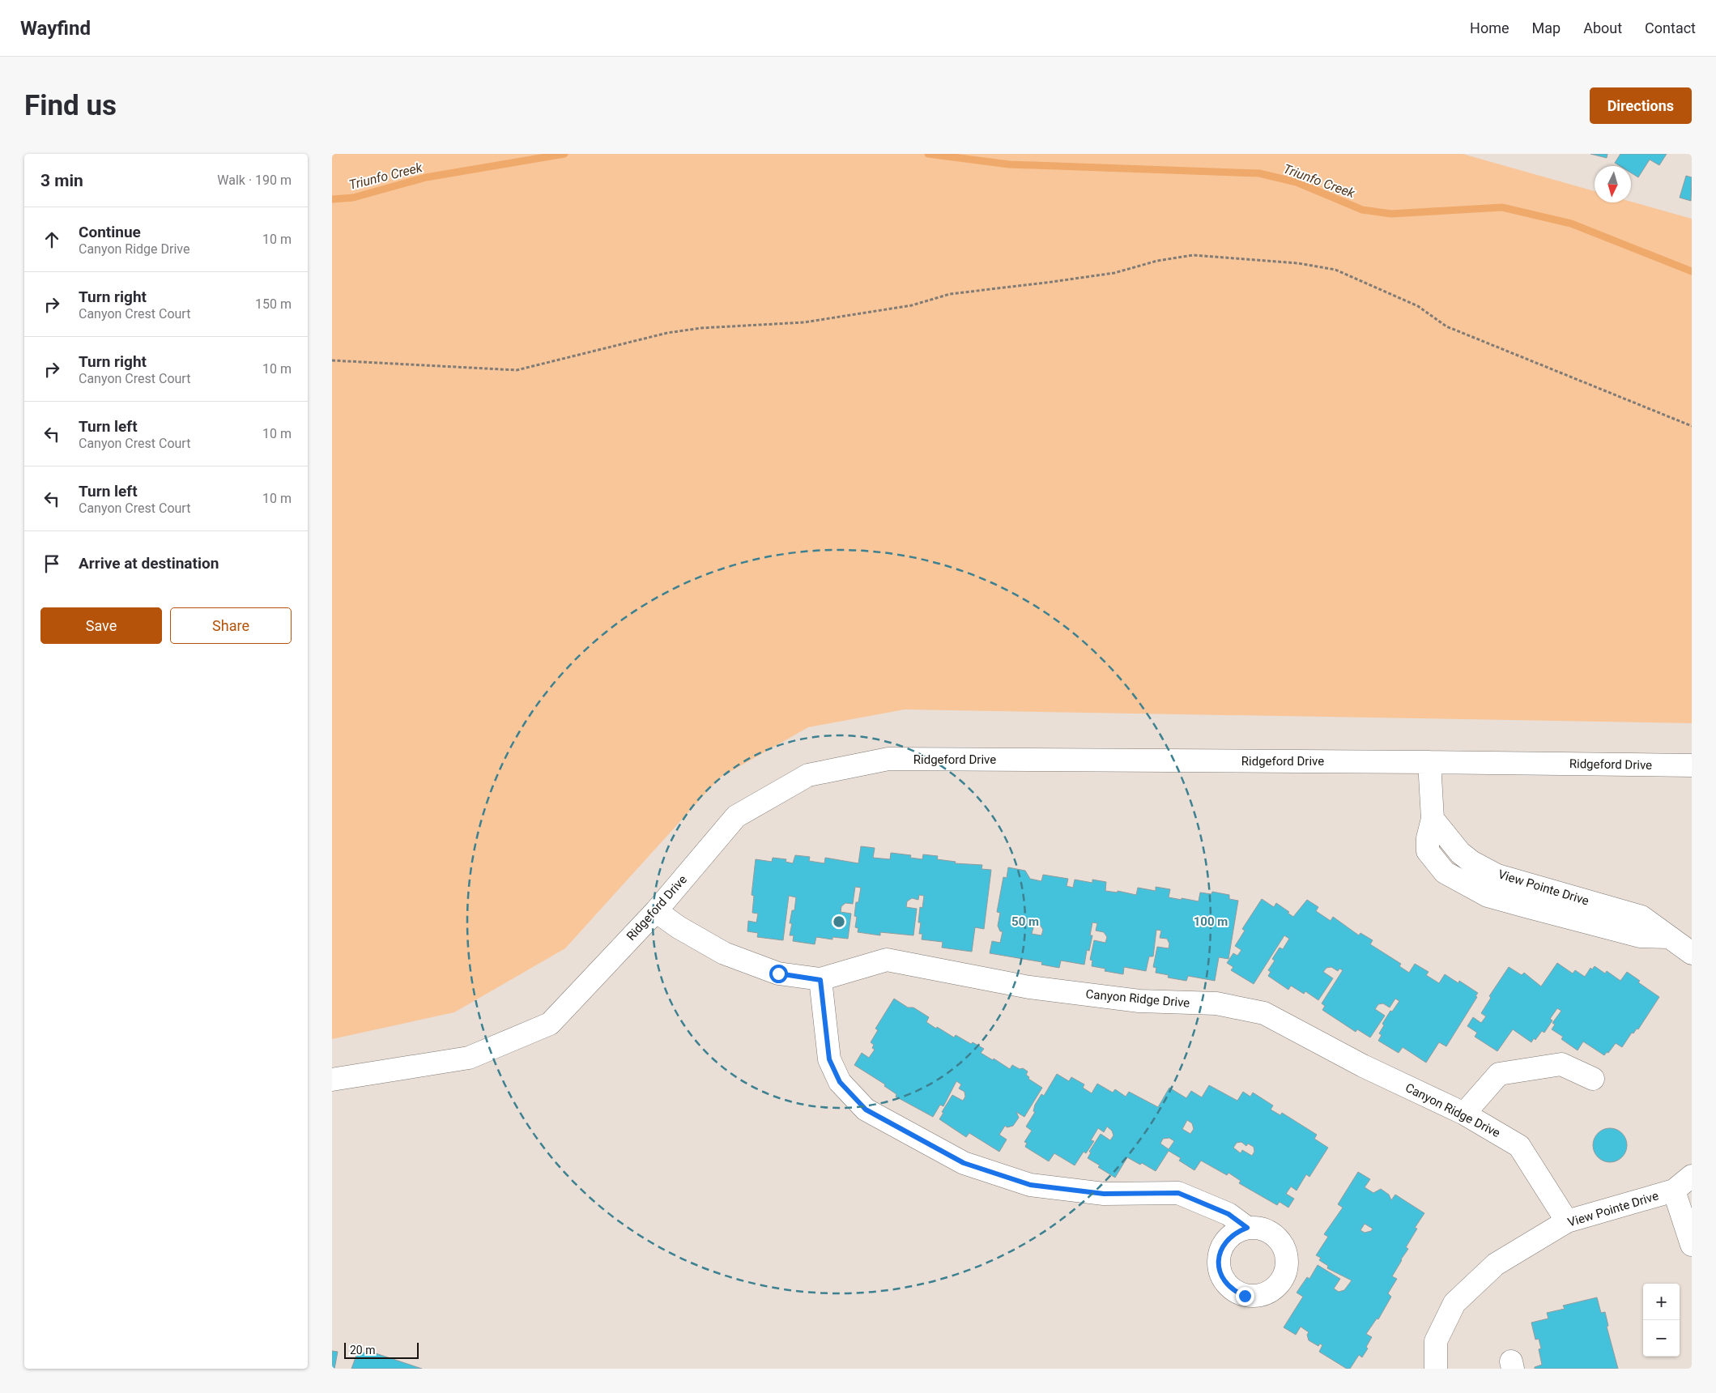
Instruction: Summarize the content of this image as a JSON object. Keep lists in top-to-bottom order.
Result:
{
  "streets": {
    "street": ["Ridgeford Drive", "View Pointe Drive", "Canyon Ridge Drive"]
  },
  "crossings": [
    ["Ridgeford Drive", "View Pointe Drive"],
    ["Ridgeford Drive", "Canyon Ridge Drive"],
    ["View Pointe Drive", "Canyon Ridge Drive"]
  ],
  "water": ["Triunfo Creek"],
  "scale_bar": "20 m",
  "north": "bottom",
  "page": {
    "header": "Wayfind",
    "nav": [
      "Home",
      "Map",
      "About",
      "Contact"
    ],
    "buttons": [
      "Directions",
      ["Save", "Share"]
    ],
    "title": "Find us",
    "heading": ["3 min", "Walk · 190 m"],
    "list": [
      ["Continue", "Canyon Ridge Drive", "10 m"],
      ["Turn right", "Canyon Crest Court", "150 m"],
      ["Turn right", "Canyon Crest Court", "10 m"],
      ["Turn left", "Canyon Crest Court", "10 m"],
      ["Turn left", "Canyon Crest Court", "10 m"],
      "Arrive at destination"
    ],
    "map_buttons": ["+", "−"],
    "scale": "20 m"
  },
  "rings": ["50 m", "100 m"]
}
